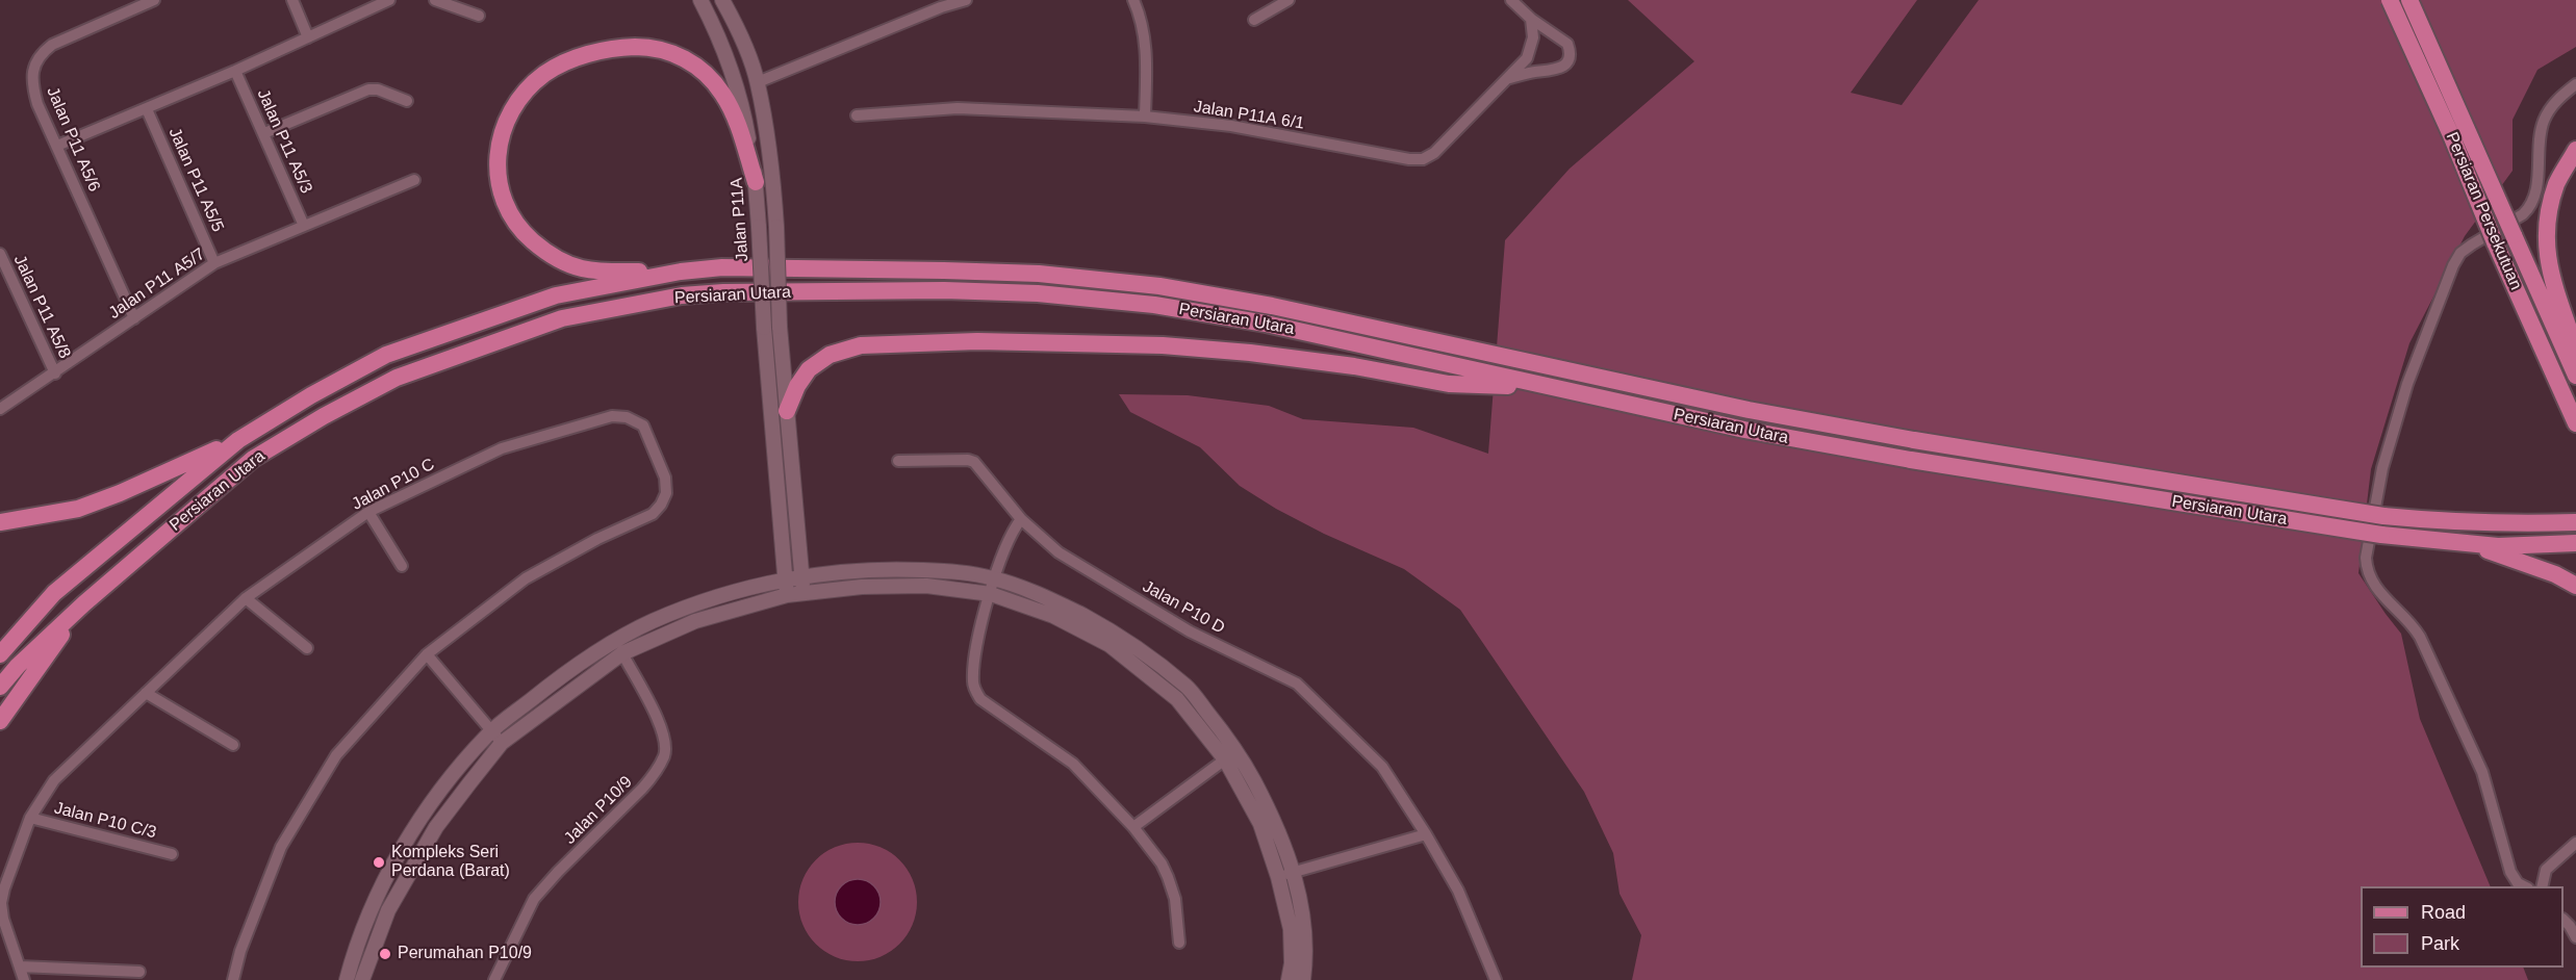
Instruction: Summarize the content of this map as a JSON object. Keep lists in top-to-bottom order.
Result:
{
  "streets": {
    "main road": ["Persiaran Persekutuan", "Persiaran Utara"],
    "street": [
      "Jalan P11A 6/1",
      "Jalan P11 A5/6",
      "Jalan P11 A5/3",
      "Jalan P11 A5/5",
      "Jalan P11A",
      "Jalan P11 A5/7",
      "Jalan P11 A5/8",
      "Jalan P10 C",
      "Jalan P10 D",
      "Jalan P10/9",
      "Jalan P10 C/3"
    ]
  },
  "crossings": [
    ["Jalan P11 A5/6", "Jalan P11 A5/7"],
    ["Jalan P11 A5/3", "Jalan P11 A5/7"],
    ["Jalan P11 A5/5", "Jalan P11 A5/7"],
    ["Jalan P11 A5/7", "Jalan P11 A5/8"],
    ["Jalan P10 C", "Jalan P10 C/3"]
  ],
  "places": ["Kompleks Seri Perdana (Barat)", "Perumahan P10/9"],
  "legend": ["Road", "Park"]
}
